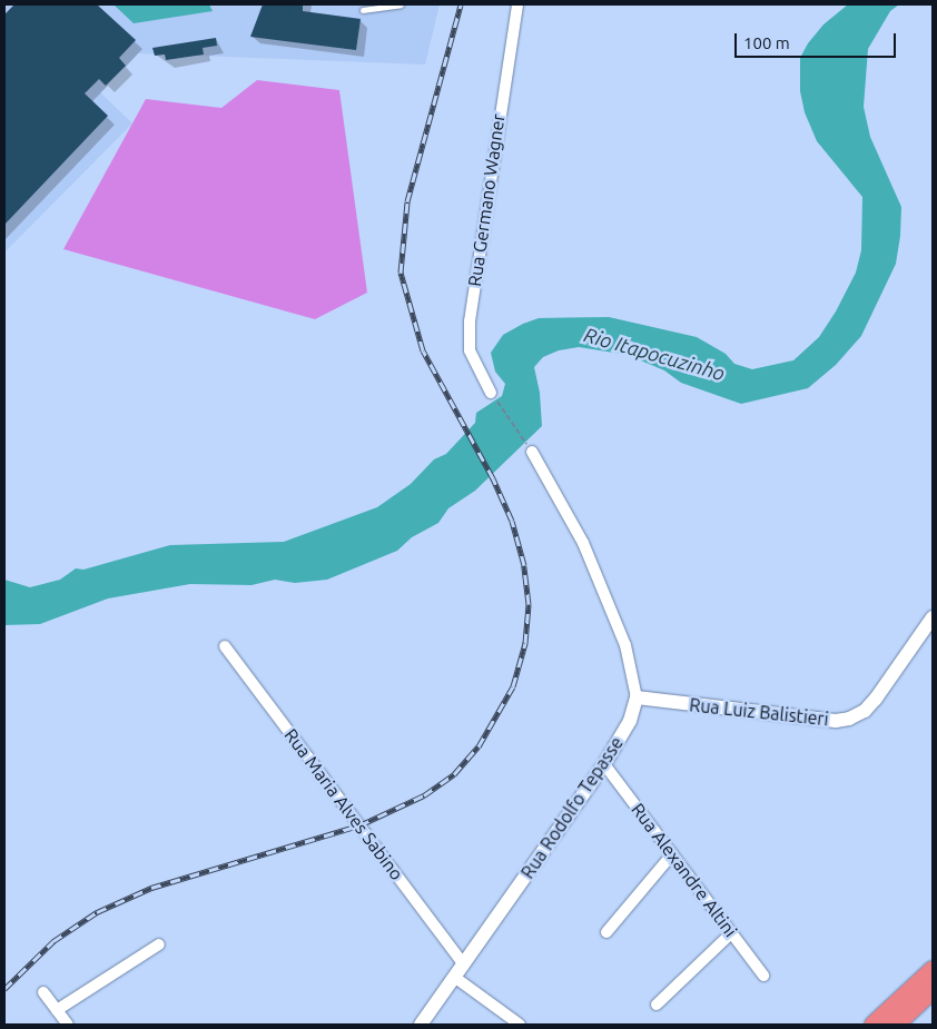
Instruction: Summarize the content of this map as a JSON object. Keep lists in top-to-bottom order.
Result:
{
  "streets": {
    "street": [
      "Rua Germano Wagner",
      "Rua Luiz Balistieri",
      "Rua Maria Alves Sabino",
      "Rua Rodolfo Tepasse",
      "Rua Alexandre Altini"
    ]
  },
  "crossings": [
    ["Rua Luiz Balistieri", "Rua Rodolfo Tepasse"],
    ["Rua Maria Alves Sabino", "Rua Rodolfo Tepasse"],
    ["Rua Rodolfo Tepasse", "Rua Alexandre Altini"]
  ],
  "water": ["Rio Itapocuzinho"],
  "scale_bar": "100 m"
}
